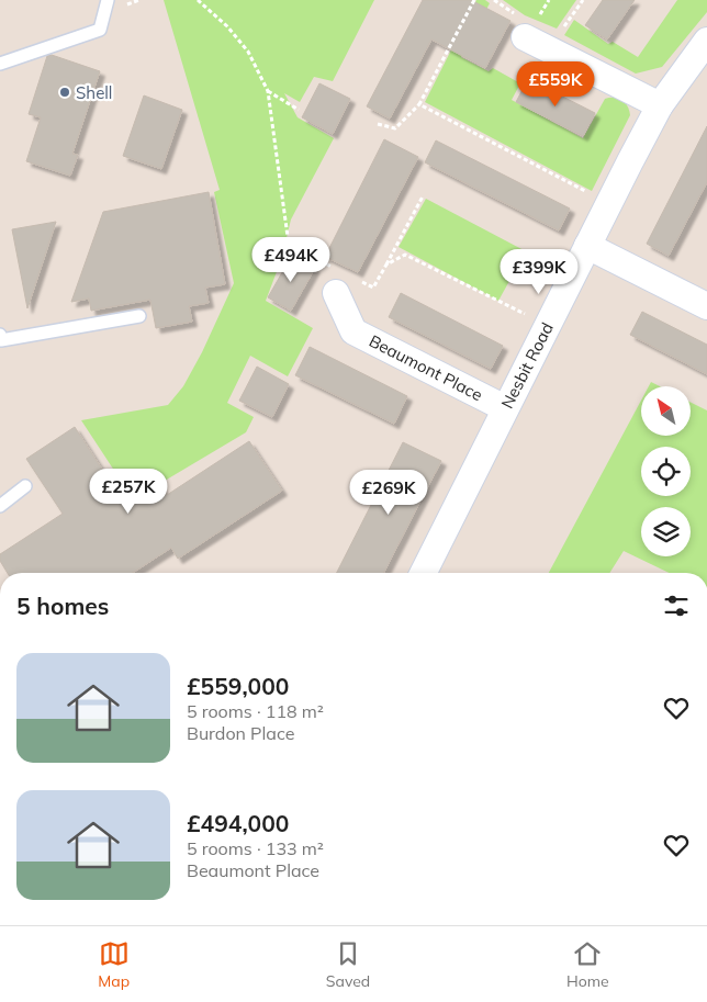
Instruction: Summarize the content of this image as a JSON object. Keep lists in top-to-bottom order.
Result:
{
  "streets": {
    "street": ["Nesbit Road", "Beaumont Place"]
  },
  "crossings": [
    ["Nesbit Road", "Beaumont Place"]
  ],
  "places": ["Shell"],
  "north": "top left",
  "page": {
    "price": [
      "£559K",
      "£494K",
      "£399K",
      "£257K",
      "£269K"
    ],
    "heading": "5 homes",
    "list": [
      {
        "name": "£559,000",
        "note": "5 rooms · 118 m² · Burdon Place"
      },
      {
        "name": "£494,000",
        "note": "5 rooms · 133 m² · Beaumont Place"
      }
    ],
    "tabs": ["Map", "Saved", "Home"]
  }
}
